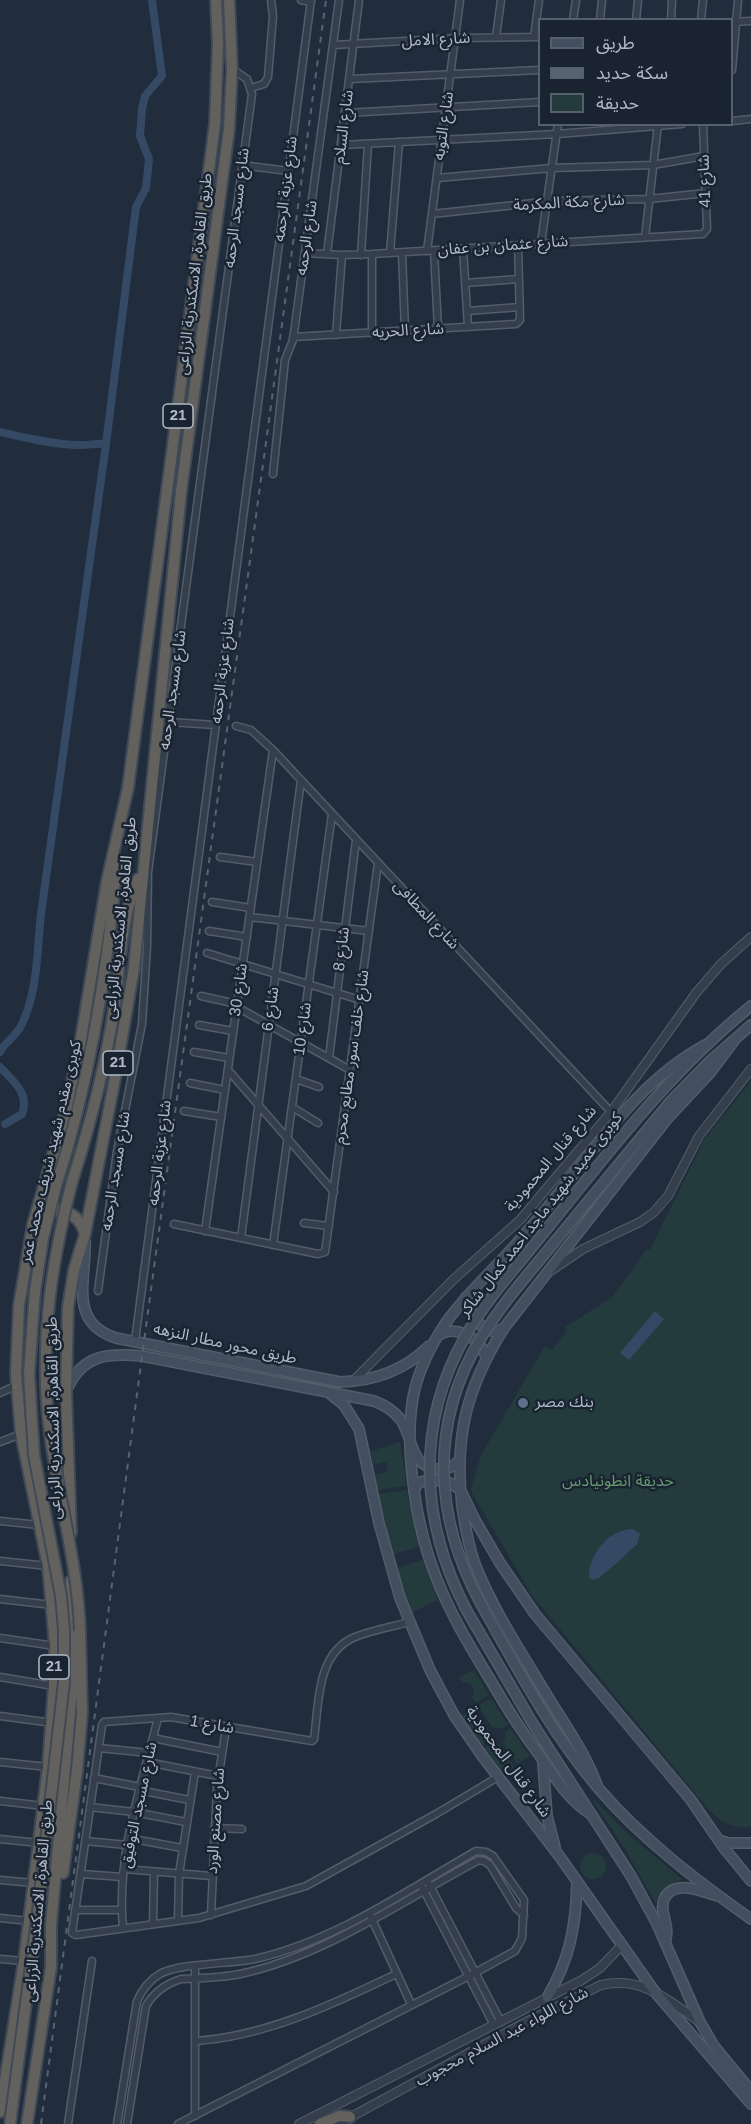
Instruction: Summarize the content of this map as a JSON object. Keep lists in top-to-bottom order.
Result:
{
  "streets": {
    "highway": ["طريق القاهرة, الاسكندرية الزراعى", "21", "كوبرى مقدم شهيد شريف محمد عمر"],
    "main road": ["شارع قنال المحمودية", "كوبرى عميد شهيد ماجد احمد كمال شاكر", "طريق محور مطار النزهه"],
    "street": [
      "شارع الامل",
      "شارع التوبه",
      "شارع السلام",
      "شارع 41",
      "شارع عزبة الرحمه",
      "شارع مكة المكرمة",
      "شارع مسجد الرحمه",
      "شارع الرحمه",
      "شارع عثمان بن عفان",
      "شارع الحريه",
      "شارع المطافى",
      "شارع 8",
      "شارع 30",
      "شارع 6",
      "شارع 10",
      "شارع خلف سور مطابع محرم",
      "شارع 1",
      "شارع مسجد التوفيق",
      "شارع مصنع الورد",
      "شارع اللواء عبد السلام محجوب"
    ]
  },
  "crossings": [
    ["شارع الامل", "شارع التوبه"],
    ["شارع الامل", "شارع السلام"],
    ["شارع الامل", "شارع الرحمه"],
    ["شارع التوبه", "شارع مكة المكرمة"],
    ["شارع التوبه", "شارع عثمان بن عفان"],
    ["شارع التوبه", "شارع الحريه"],
    ["شارع السلام", "شارع عثمان بن عفان"],
    ["شارع 41", "شارع مكة المكرمة"],
    ["شارع 41", "شارع عثمان بن عفان"],
    ["شارع عزبة الرحمه", "طريق محور مطار النزهه"],
    ["شارع الرحمه", "شارع عثمان بن عفان"],
    ["شارع الرحمه", "شارع الحريه"],
    ["طريق القاهرة, الاسكندرية الزراعى", "كوبرى مقدم شهيد شريف محمد عمر"],
    ["طريق القاهرة, الاسكندرية الزراعى", "طريق محور مطار النزهه"],
    ["شارع المطافى", "شارع 8"],
    ["شارع المطافى", "شارع 30"],
    ["شارع المطافى", "شارع 6"],
    ["شارع المطافى", "شارع 10"],
    ["شارع المطافى", "شارع خلف سور مطابع محرم"],
    ["شارع المطافى", "شارع قنال المحمودية"],
    ["شارع 10", "شارع خلف سور مطابع محرم"],
    ["شارع قنال المحمودية", "طريق محور مطار النزهه"],
    ["شارع قنال المحمودية", "شارع 1"],
    ["شارع قنال المحمودية", "شارع اللواء عبد السلام محجوب"],
    ["شارع 1", "شارع مسجد التوفيق"],
    ["شارع 1", "شارع مصنع الورد"]
  ],
  "parks": ["حديقة انطونيادس"],
  "places": ["بنك مصر"],
  "legend": ["طريق", "سكة حديد", "حديقة"]
}
